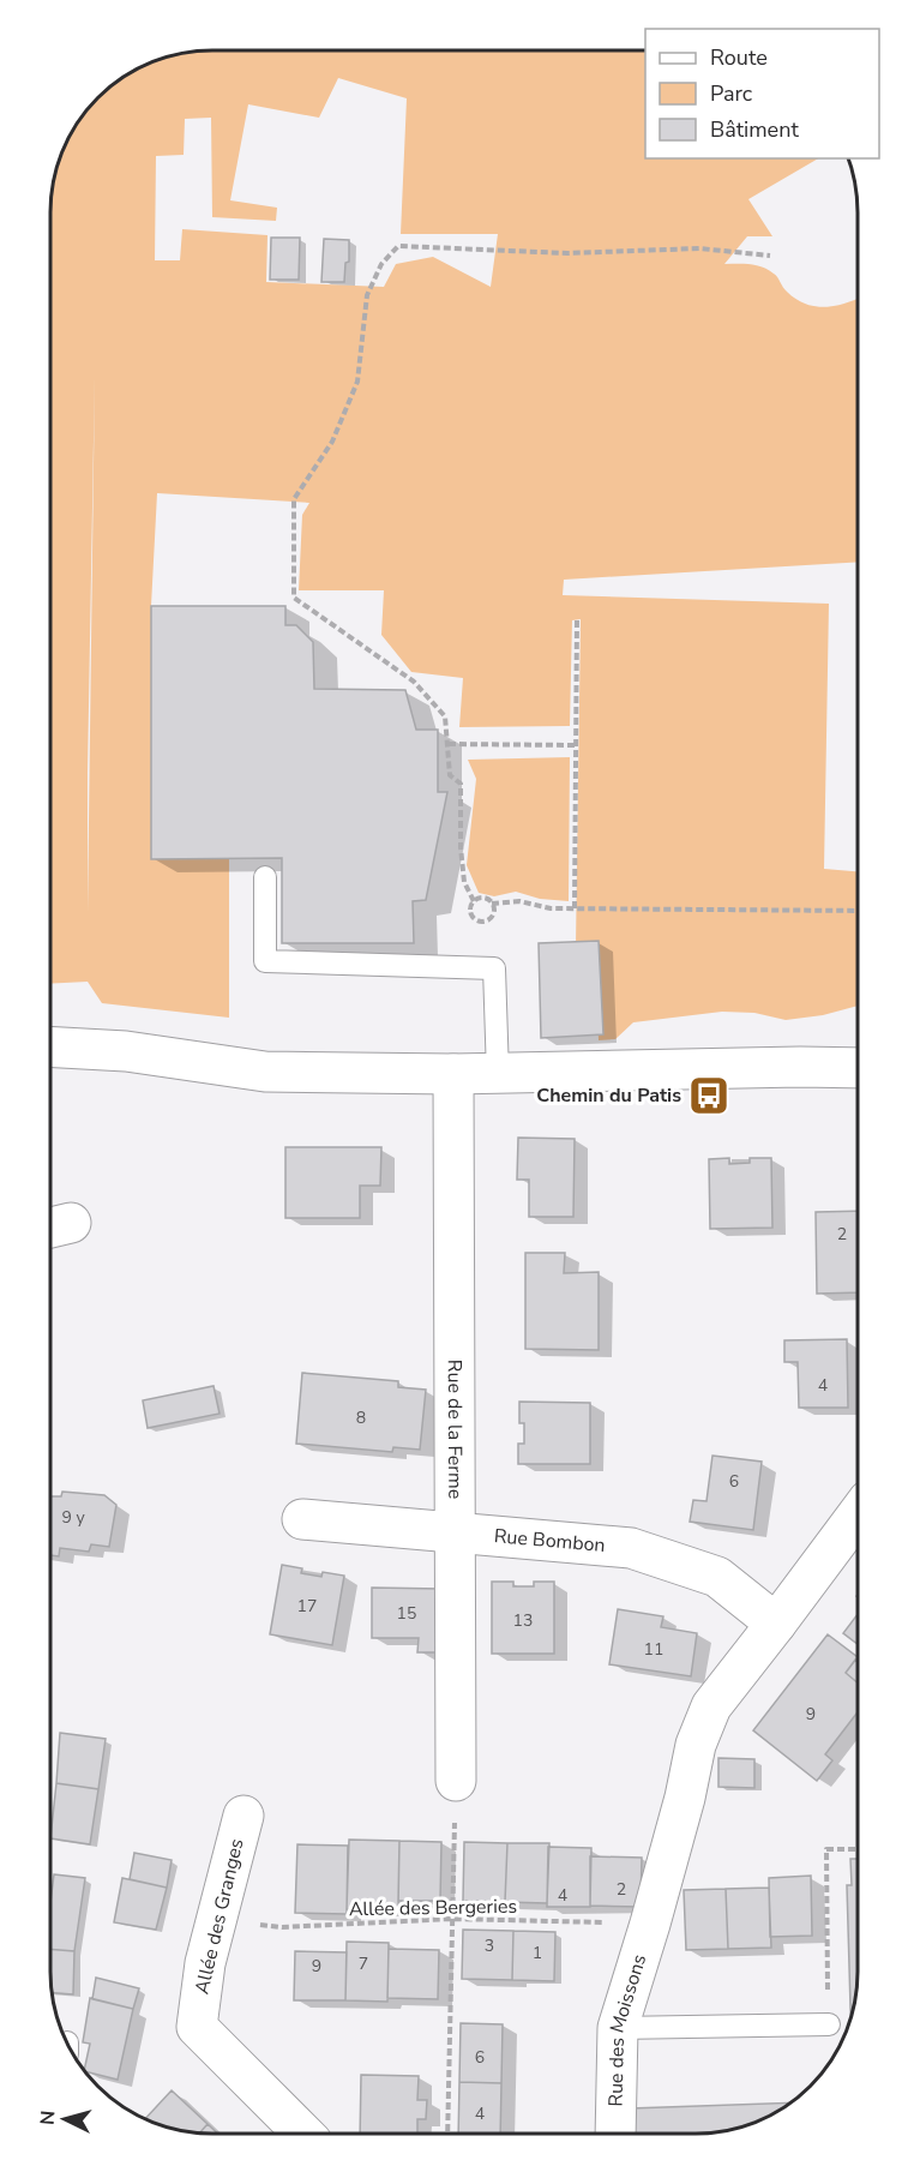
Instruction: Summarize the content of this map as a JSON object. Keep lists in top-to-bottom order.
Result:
{
  "streets": {
    "street": [
      "Rue de la Ferme",
      "Rue Bombon",
      "Allée des Granges",
      "Rue des Moissons"
    ],
    "path": ["Allée des Bergeries"]
  },
  "crossings": [
    ["Rue de la Ferme", "Rue Bombon"],
    ["Rue Bombon", "Rue des Moissons"],
    ["Allée des Bergeries", "Allée des Granges"],
    ["Allée des Bergeries", "Rue des Moissons"]
  ],
  "places": {
    "bus stop": ["Chemin du Patis"]
  },
  "house_numbers": [
    "2",
    "4",
    "8",
    "6",
    "9 y",
    "17",
    "15",
    "13",
    "11",
    "9",
    "2",
    "4",
    "3",
    "1",
    "7",
    "9",
    "6",
    "4"
  ],
  "legend": ["Route", "Parc", "Bâtiment"],
  "north": "left"
}
